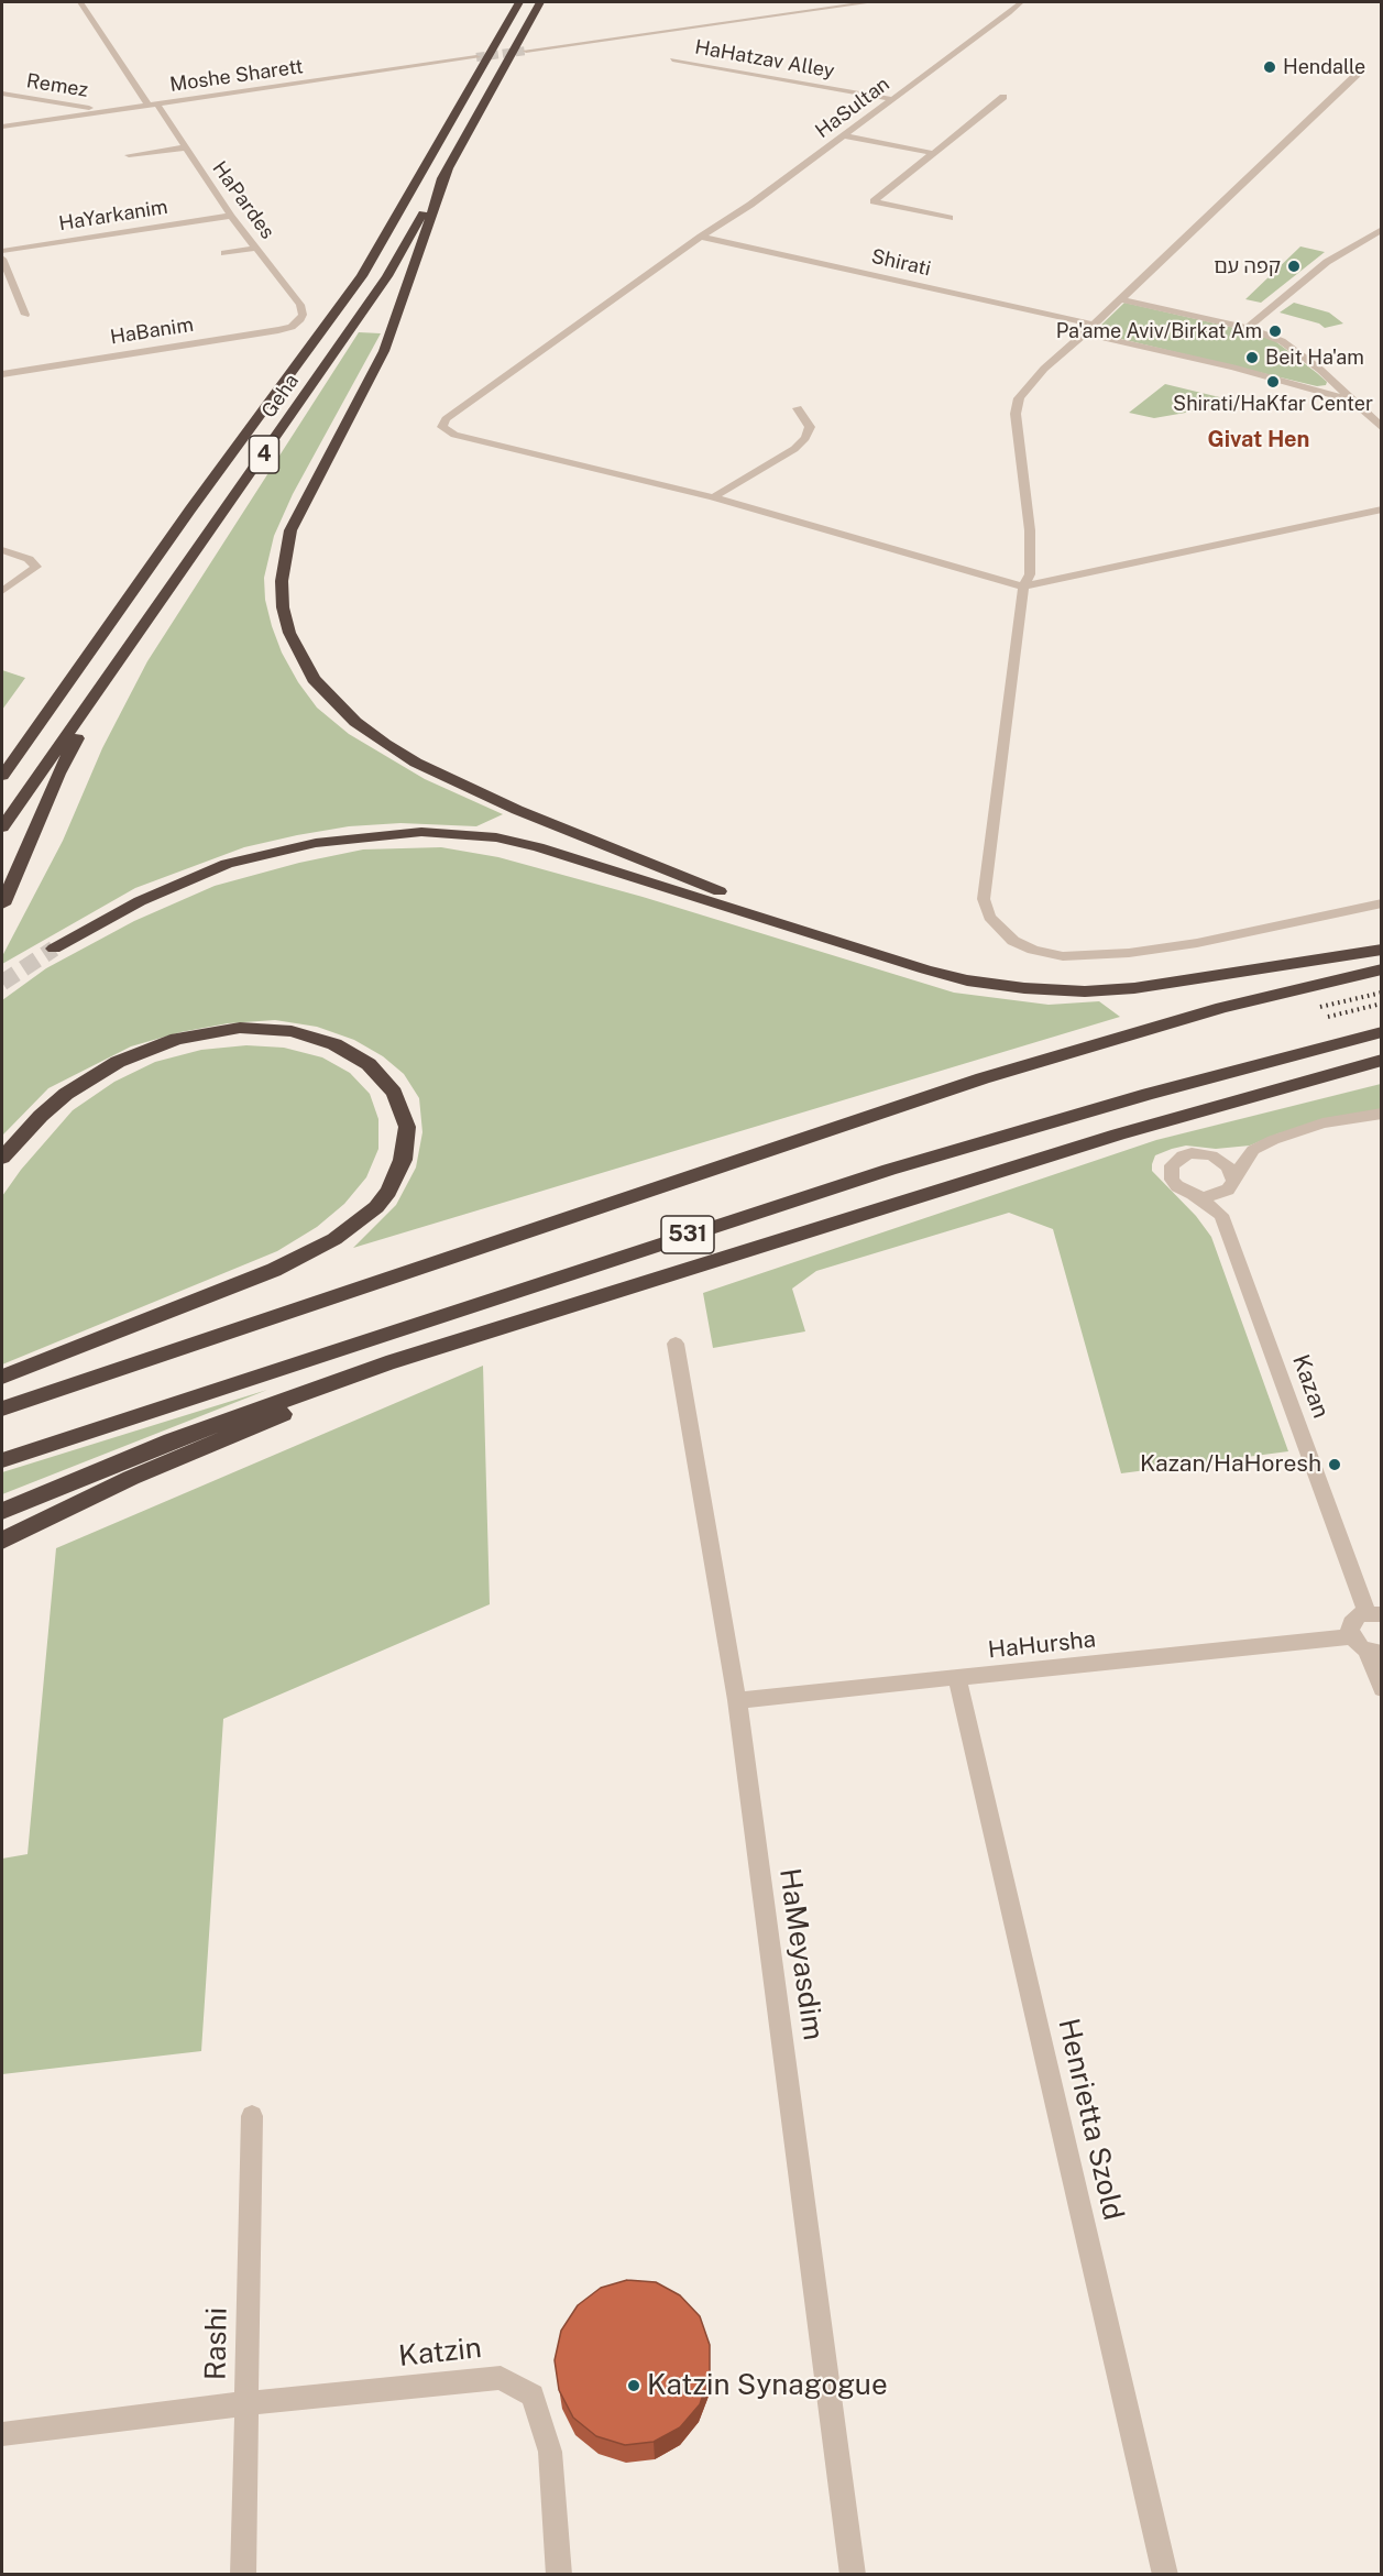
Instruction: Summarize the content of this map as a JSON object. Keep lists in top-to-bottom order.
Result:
{
  "streets": {
    "highway": ["Geha", "4", "531"],
    "street": [
      "HaHatzav Alley",
      "Moshe Sharett",
      "Remez",
      "HaSultan",
      "HaPardes",
      "HaYarkanim",
      "Shirati",
      "HaBanim",
      "Kazan",
      "HaHursha",
      "HaMeyasdim",
      "Henrietta Szold",
      "Rashi",
      "Katzin"
    ]
  },
  "crossings": [
    ["HaHatzav Alley", "HaSultan"],
    ["Moshe Sharett", "Remez"],
    ["Moshe Sharett", "HaPardes"],
    ["HaSultan", "Shirati"],
    ["HaPardes", "HaYarkanim"],
    ["HaPardes", "HaBanim"],
    ["HaHursha", "HaMeyasdim"],
    ["HaHursha", "Henrietta Szold"],
    ["Rashi", "Katzin"]
  ],
  "districts": ["Givat Hen"],
  "places": [
    "Hendalle",
    "קפה עם",
    "Pa'ame Aviv/Birkat Am",
    "Beit Ha'am",
    "Shirati/HaKfar Center",
    "Kazan/HaHoresh",
    "Katzin Synagogue"
  ]
}
